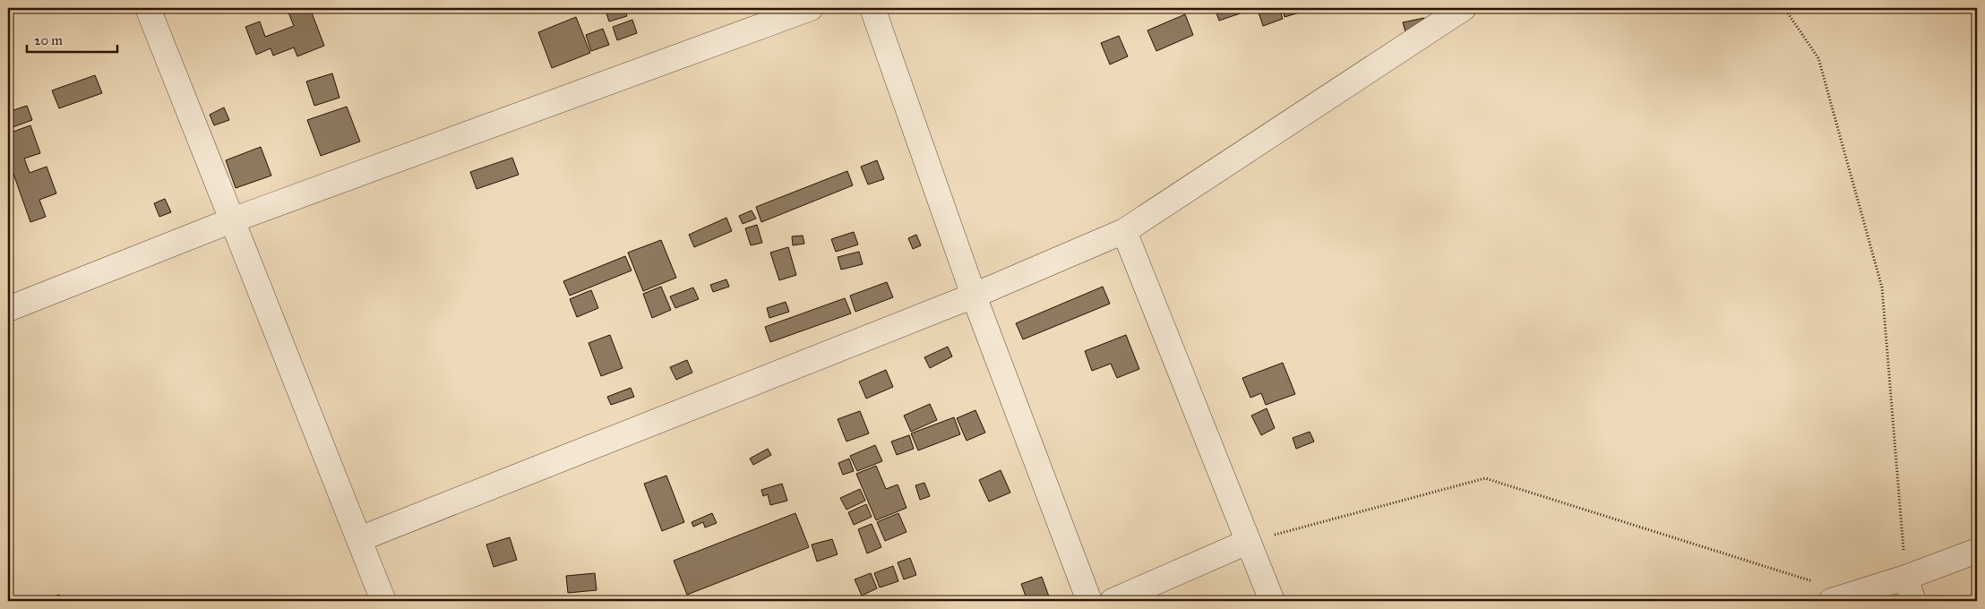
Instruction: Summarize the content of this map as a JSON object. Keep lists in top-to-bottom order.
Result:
{
  "scale_bar": "20 m"
}
